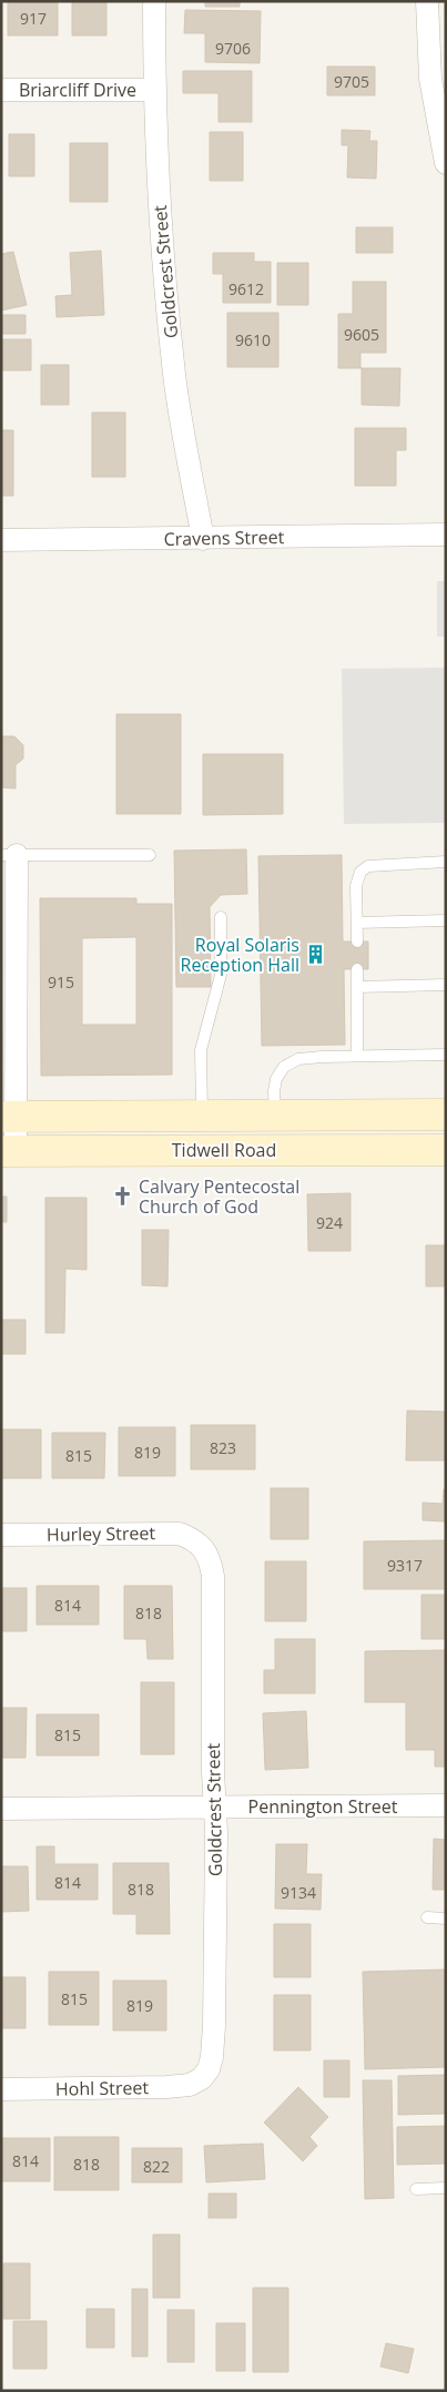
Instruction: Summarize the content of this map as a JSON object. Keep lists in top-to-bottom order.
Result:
{
  "streets": {
    "main road": ["Tidwell Road"],
    "street": [
      "Briarcliff Drive",
      "Goldcrest Street",
      "Cravens Street",
      "Hurley Street",
      "Pennington Street",
      "Hohl Street"
    ]
  },
  "crossings": [
    ["Briarcliff Drive", "Goldcrest Street"],
    ["Goldcrest Street", "Cravens Street"],
    ["Goldcrest Street", "Hurley Street"],
    ["Goldcrest Street", "Pennington Street"],
    ["Goldcrest Street", "Hohl Street"]
  ],
  "places": {
    "building": ["Royal Solaris Reception Hall"],
    "church": ["Calvary Pentecostal Church of God"]
  },
  "house_numbers": [
    "917",
    "9706",
    "9705",
    "9612",
    "9605",
    "9610",
    "915",
    "924",
    "823",
    "819",
    "815",
    "9317",
    "814",
    "818",
    "815",
    "814",
    "818",
    "9134",
    "815",
    "819",
    "814",
    "818",
    "822"
  ]
}
